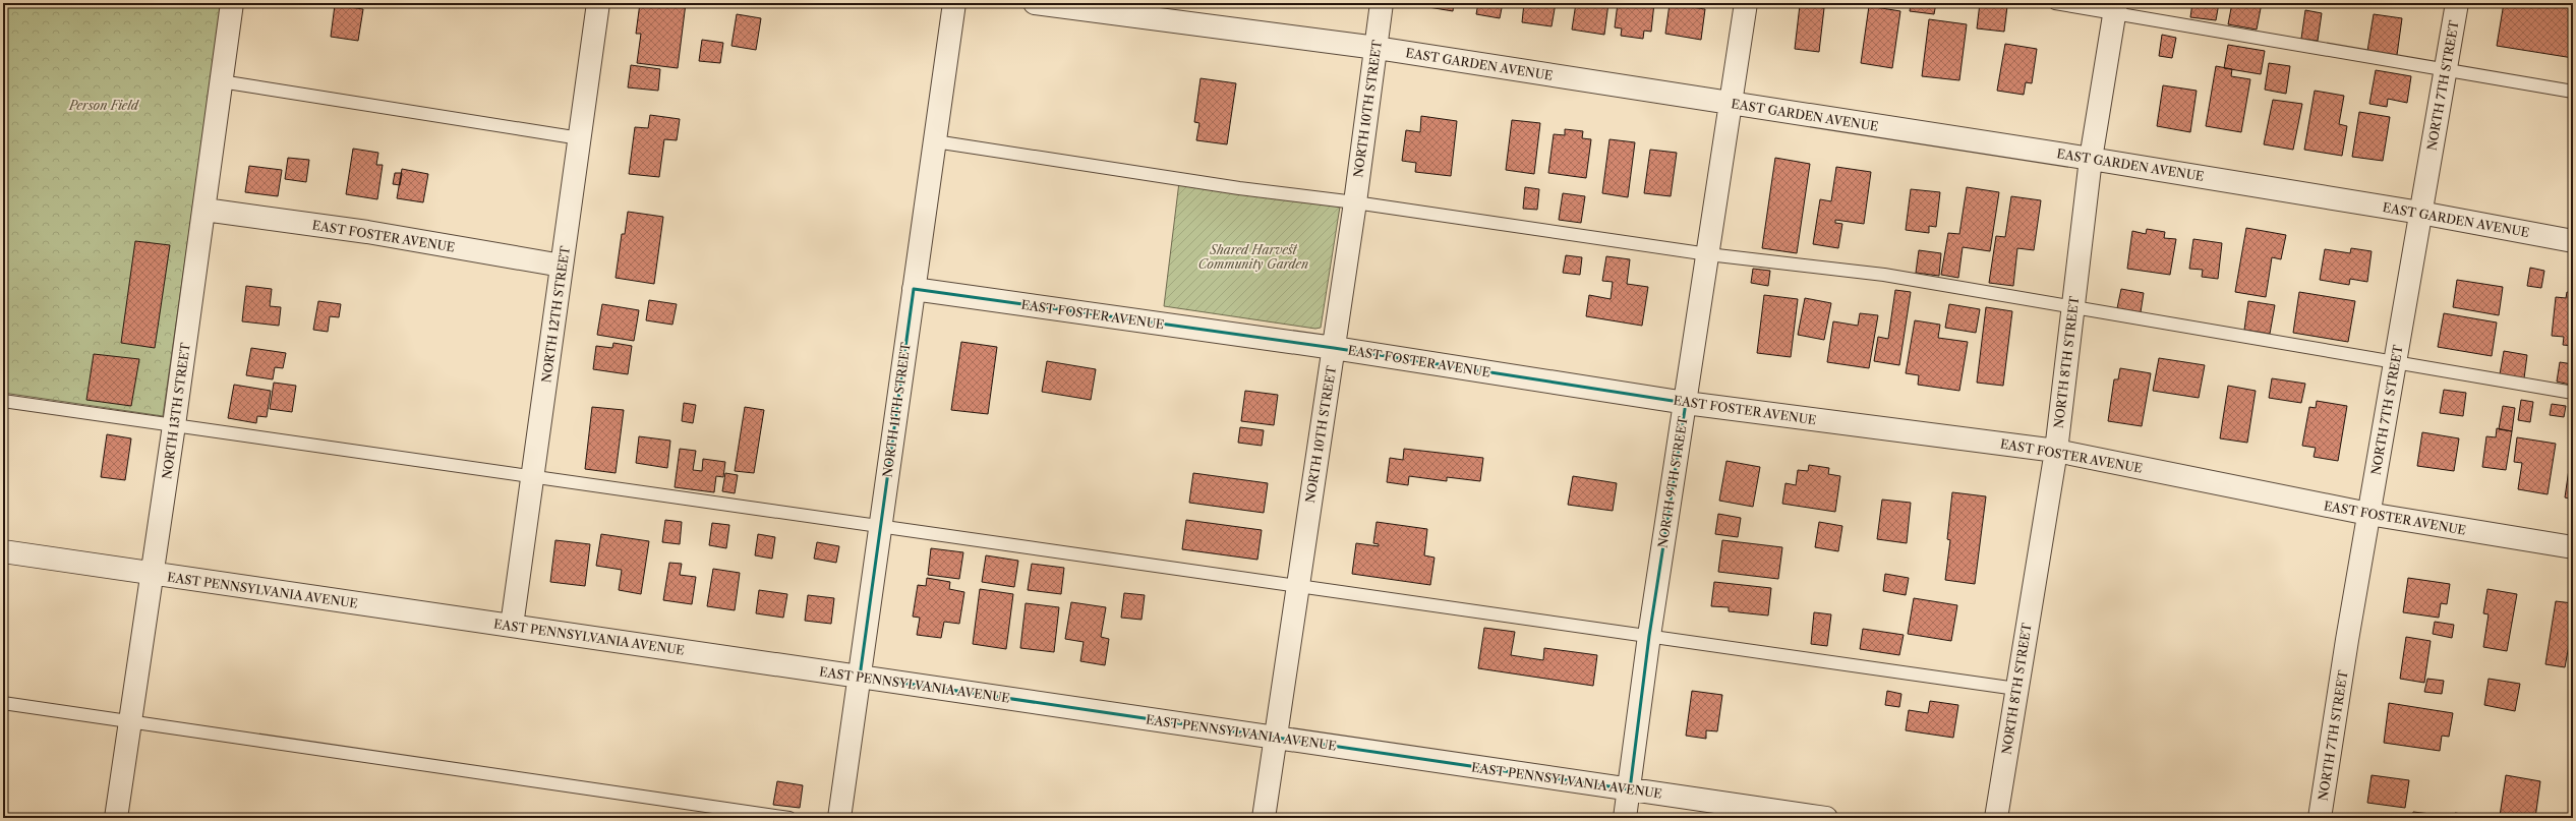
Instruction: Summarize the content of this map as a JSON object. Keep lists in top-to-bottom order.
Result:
{
  "streets": {
    "street": [
      "EAST GARDEN AVENUE",
      "NORTH 7TH STREET",
      "NORTH 10TH STREET",
      "EAST FOSTER AVENUE",
      "NORTH 12TH STREET",
      "NORTH 8TH STREET",
      "NORTH 11TH STREET",
      "NORTH 13TH STREET",
      "NORTH 9TH STREET",
      "EAST PENNSYLVANIA AVENUE"
    ]
  },
  "crossings": [
    ["EAST GARDEN AVENUE", "NORTH 7TH STREET"],
    ["EAST GARDEN AVENUE", "NORTH 10TH STREET"],
    ["EAST GARDEN AVENUE", "NORTH 8TH STREET"],
    ["EAST GARDEN AVENUE", "NORTH 9TH STREET"],
    ["NORTH 7TH STREET", "EAST FOSTER AVENUE"],
    ["NORTH 10TH STREET", "EAST FOSTER AVENUE"],
    ["NORTH 10TH STREET", "EAST PENNSYLVANIA AVENUE"],
    ["EAST FOSTER AVENUE", "NORTH 12TH STREET"],
    ["EAST FOSTER AVENUE", "NORTH 8TH STREET"],
    ["EAST FOSTER AVENUE", "NORTH 11TH STREET"],
    ["EAST FOSTER AVENUE", "NORTH 13TH STREET"],
    ["EAST FOSTER AVENUE", "NORTH 9TH STREET"],
    ["NORTH 12TH STREET", "EAST PENNSYLVANIA AVENUE"],
    ["NORTH 11TH STREET", "EAST PENNSYLVANIA AVENUE"],
    ["NORTH 13TH STREET", "EAST PENNSYLVANIA AVENUE"],
    ["NORTH 9TH STREET", "EAST PENNSYLVANIA AVENUE"]
  ],
  "parks": ["Person Field", "Shared Harvest Community Garden"]
}
